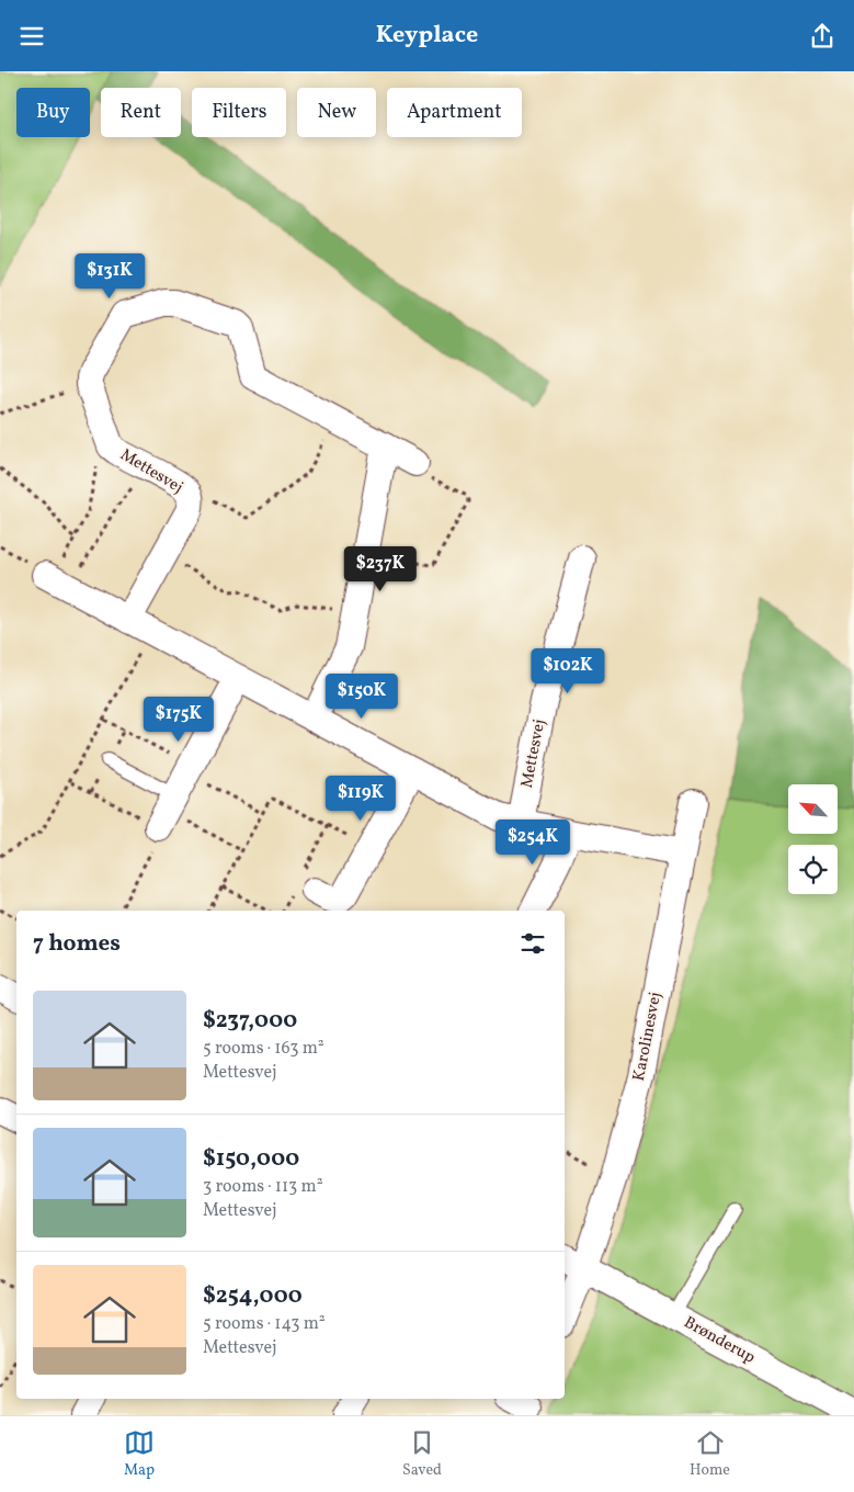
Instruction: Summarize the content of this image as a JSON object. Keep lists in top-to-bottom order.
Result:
{
  "streets": {
    "street": ["Mettesvej", "Karolinesvej", "Brønderup"]
  },
  "crossings": [
    ["Karolinesvej", "Brønderup"]
  ],
  "north": "top left",
  "page": {
    "header": "Keyplace",
    "chip": [
      "Buy",
      "Rent",
      "Filters",
      "New",
      "Apartment"
    ],
    "price": [
      "$131K",
      "$237K",
      "$102K",
      "$150K",
      "$175K",
      "$119K",
      "$254K"
    ],
    "heading": "7 homes",
    "list": [
      {
        "name": "$237,000",
        "note": "5 rooms · 163 m² · Mettesvej"
      },
      {
        "name": "$150,000",
        "note": "3 rooms · 113 m² · Mettesvej"
      },
      {
        "name": "$254,000",
        "note": "5 rooms · 143 m² · Mettesvej"
      }
    ],
    "tabs": ["Map", "Saved", "Home"]
  }
}
